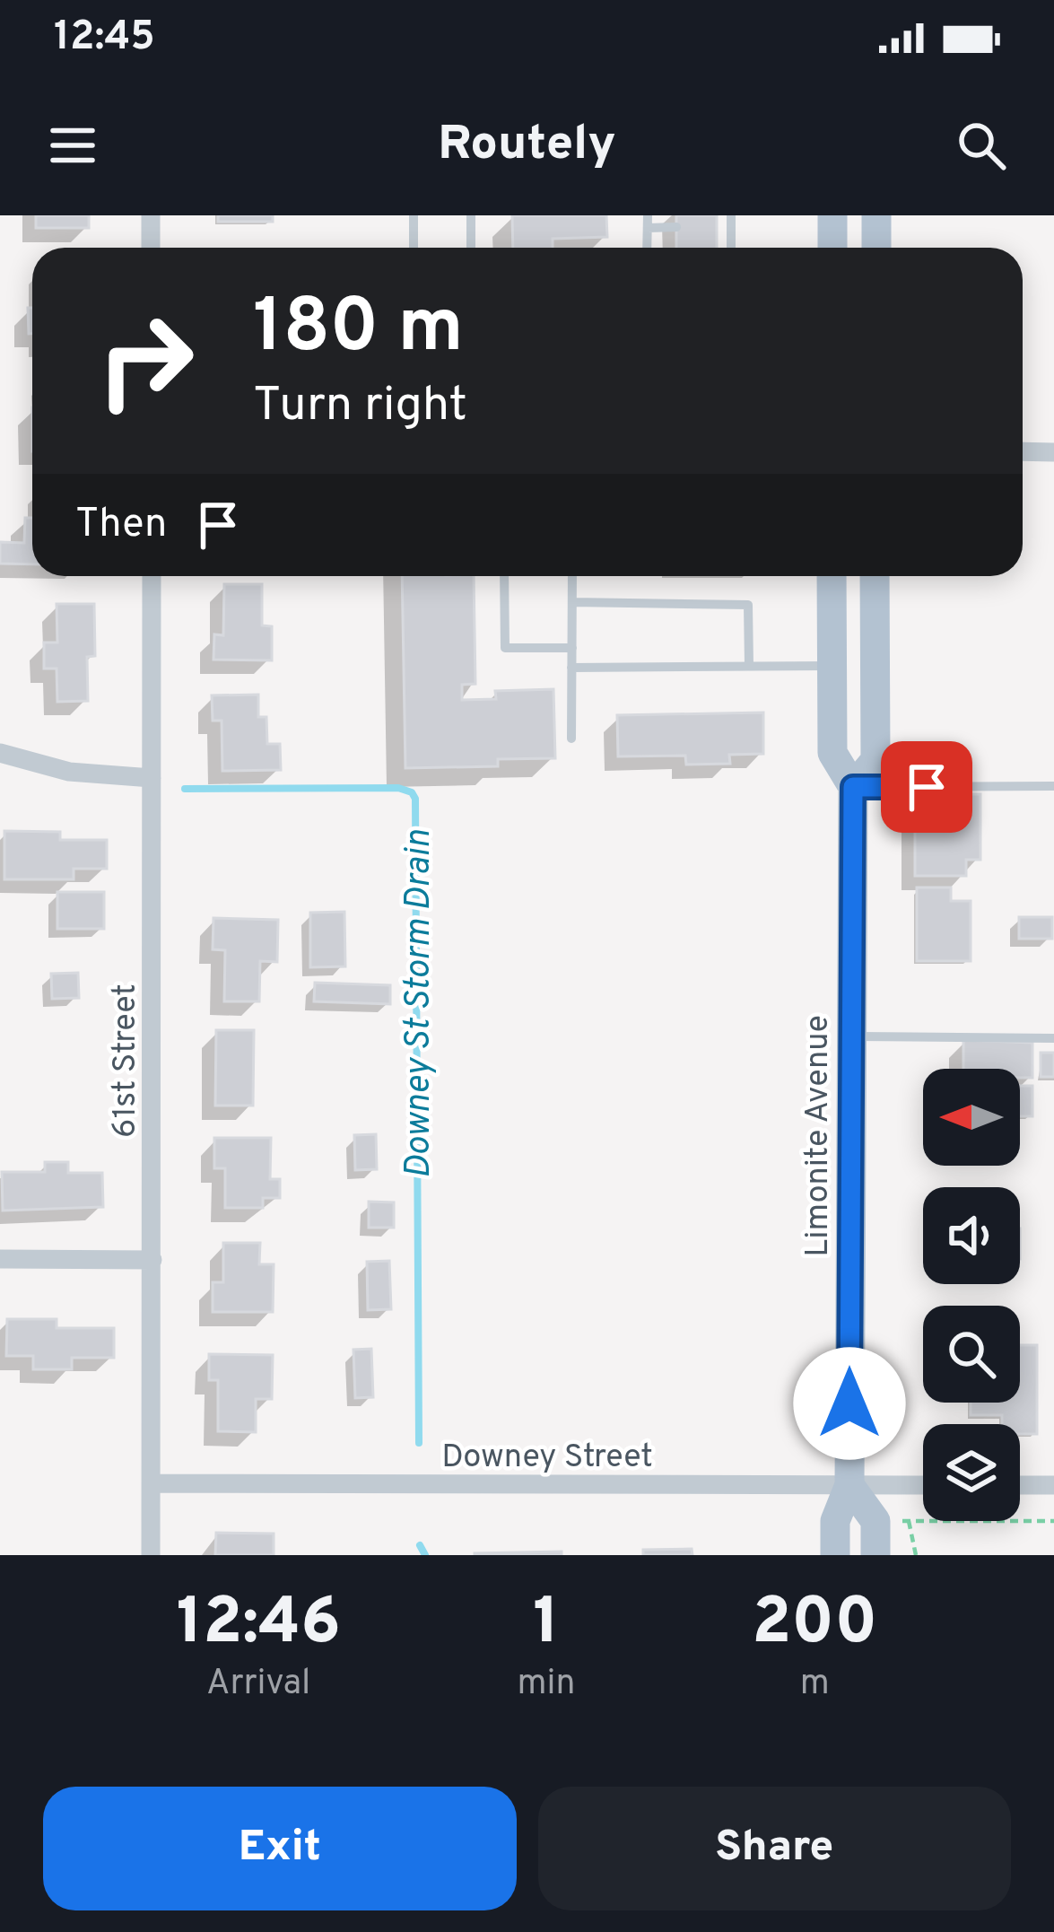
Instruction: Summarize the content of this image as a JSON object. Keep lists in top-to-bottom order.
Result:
{
  "streets": {
    "main road": ["Limonite Avenue"],
    "street": ["61st Street", "Downey Street"]
  },
  "crossings": [
    ["61st Street", "Downey Street"],
    ["Limonite Avenue", "Downey Street"]
  ],
  "water": ["Downey St Storm Drain"],
  "north": "left",
  "page": {
    "status": "12:45",
    "header": "Routely",
    "turn": ["180 m", "Turn right"],
    "then": "Then",
    "eta": [
      "12:46",
      "Arrival",
      "1",
      "min",
      "200",
      "m"
    ],
    "buttons": ["Exit", "Share"]
  }
}
